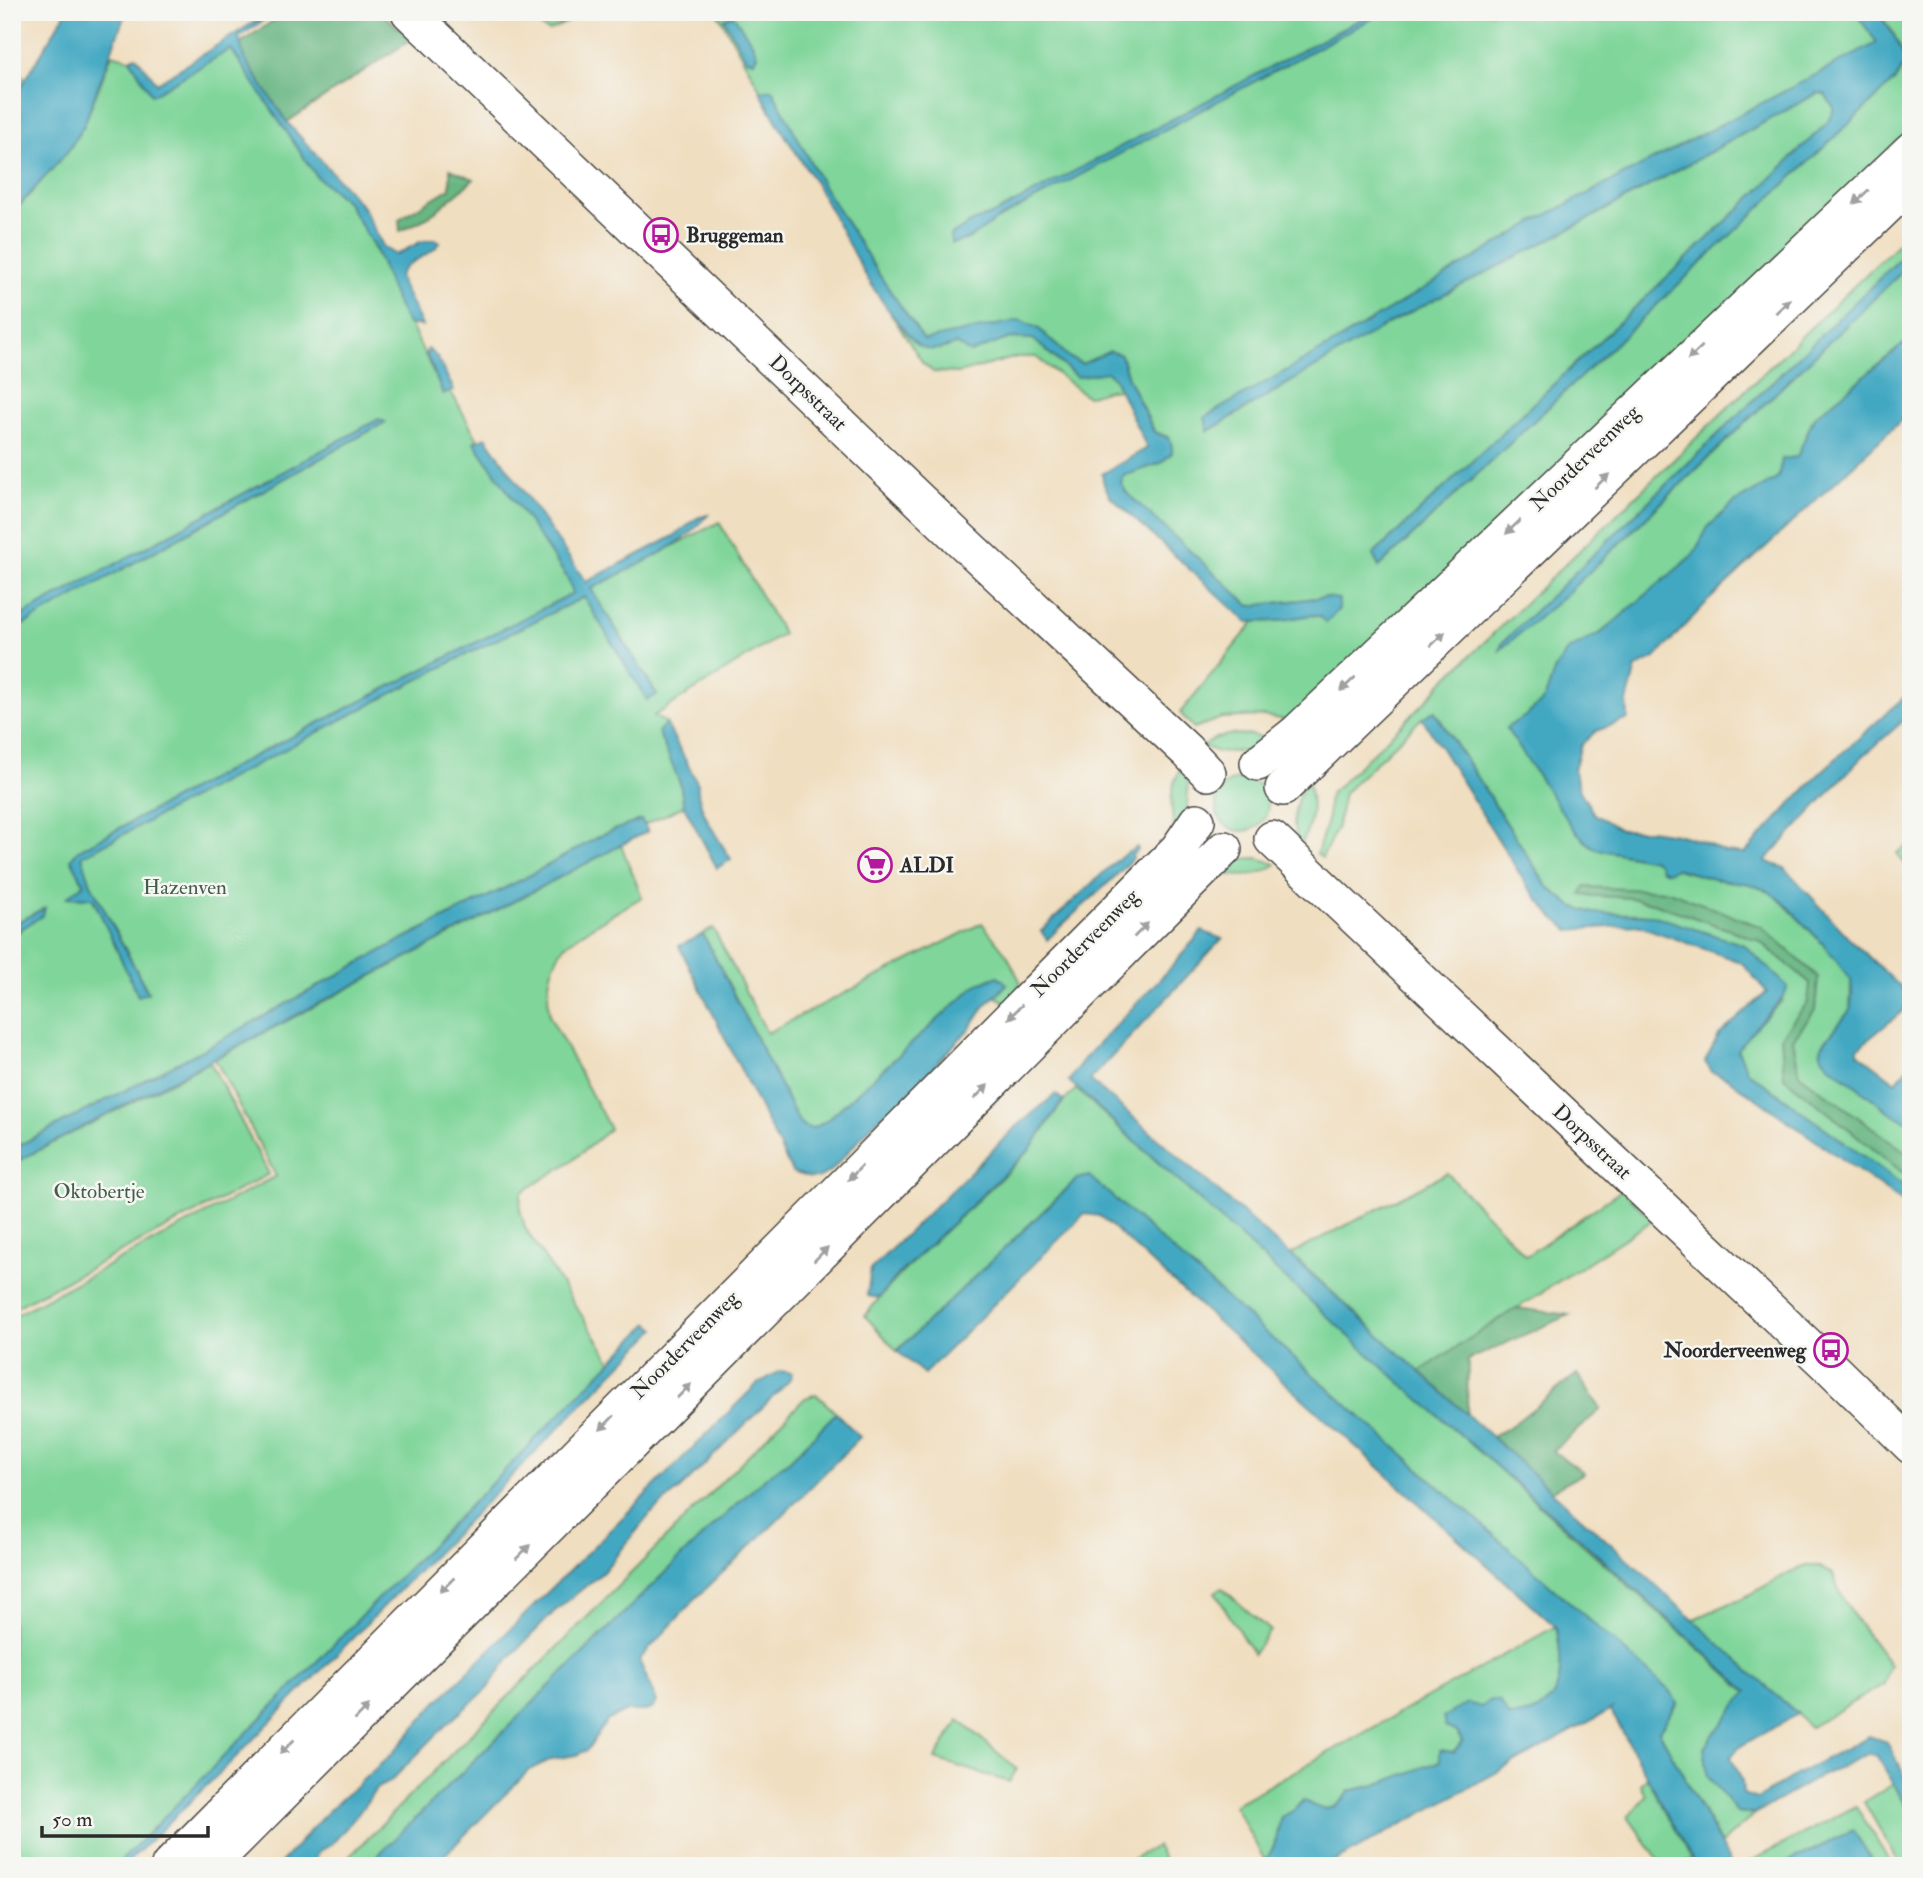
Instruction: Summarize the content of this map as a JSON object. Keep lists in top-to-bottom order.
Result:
{
  "streets": {
    "street": ["Dorpsstraat", "Noorderveenweg"]
  },
  "crossings": [
    ["Dorpsstraat", "Noorderveenweg"]
  ],
  "parks": ["Hazenven", "Oktobertje"],
  "places": {
    "bus stop": ["Bruggeman", "Noorderveenweg"],
    "supermarket": ["ALDI"]
  },
  "scale_bar": "50 m"
}
